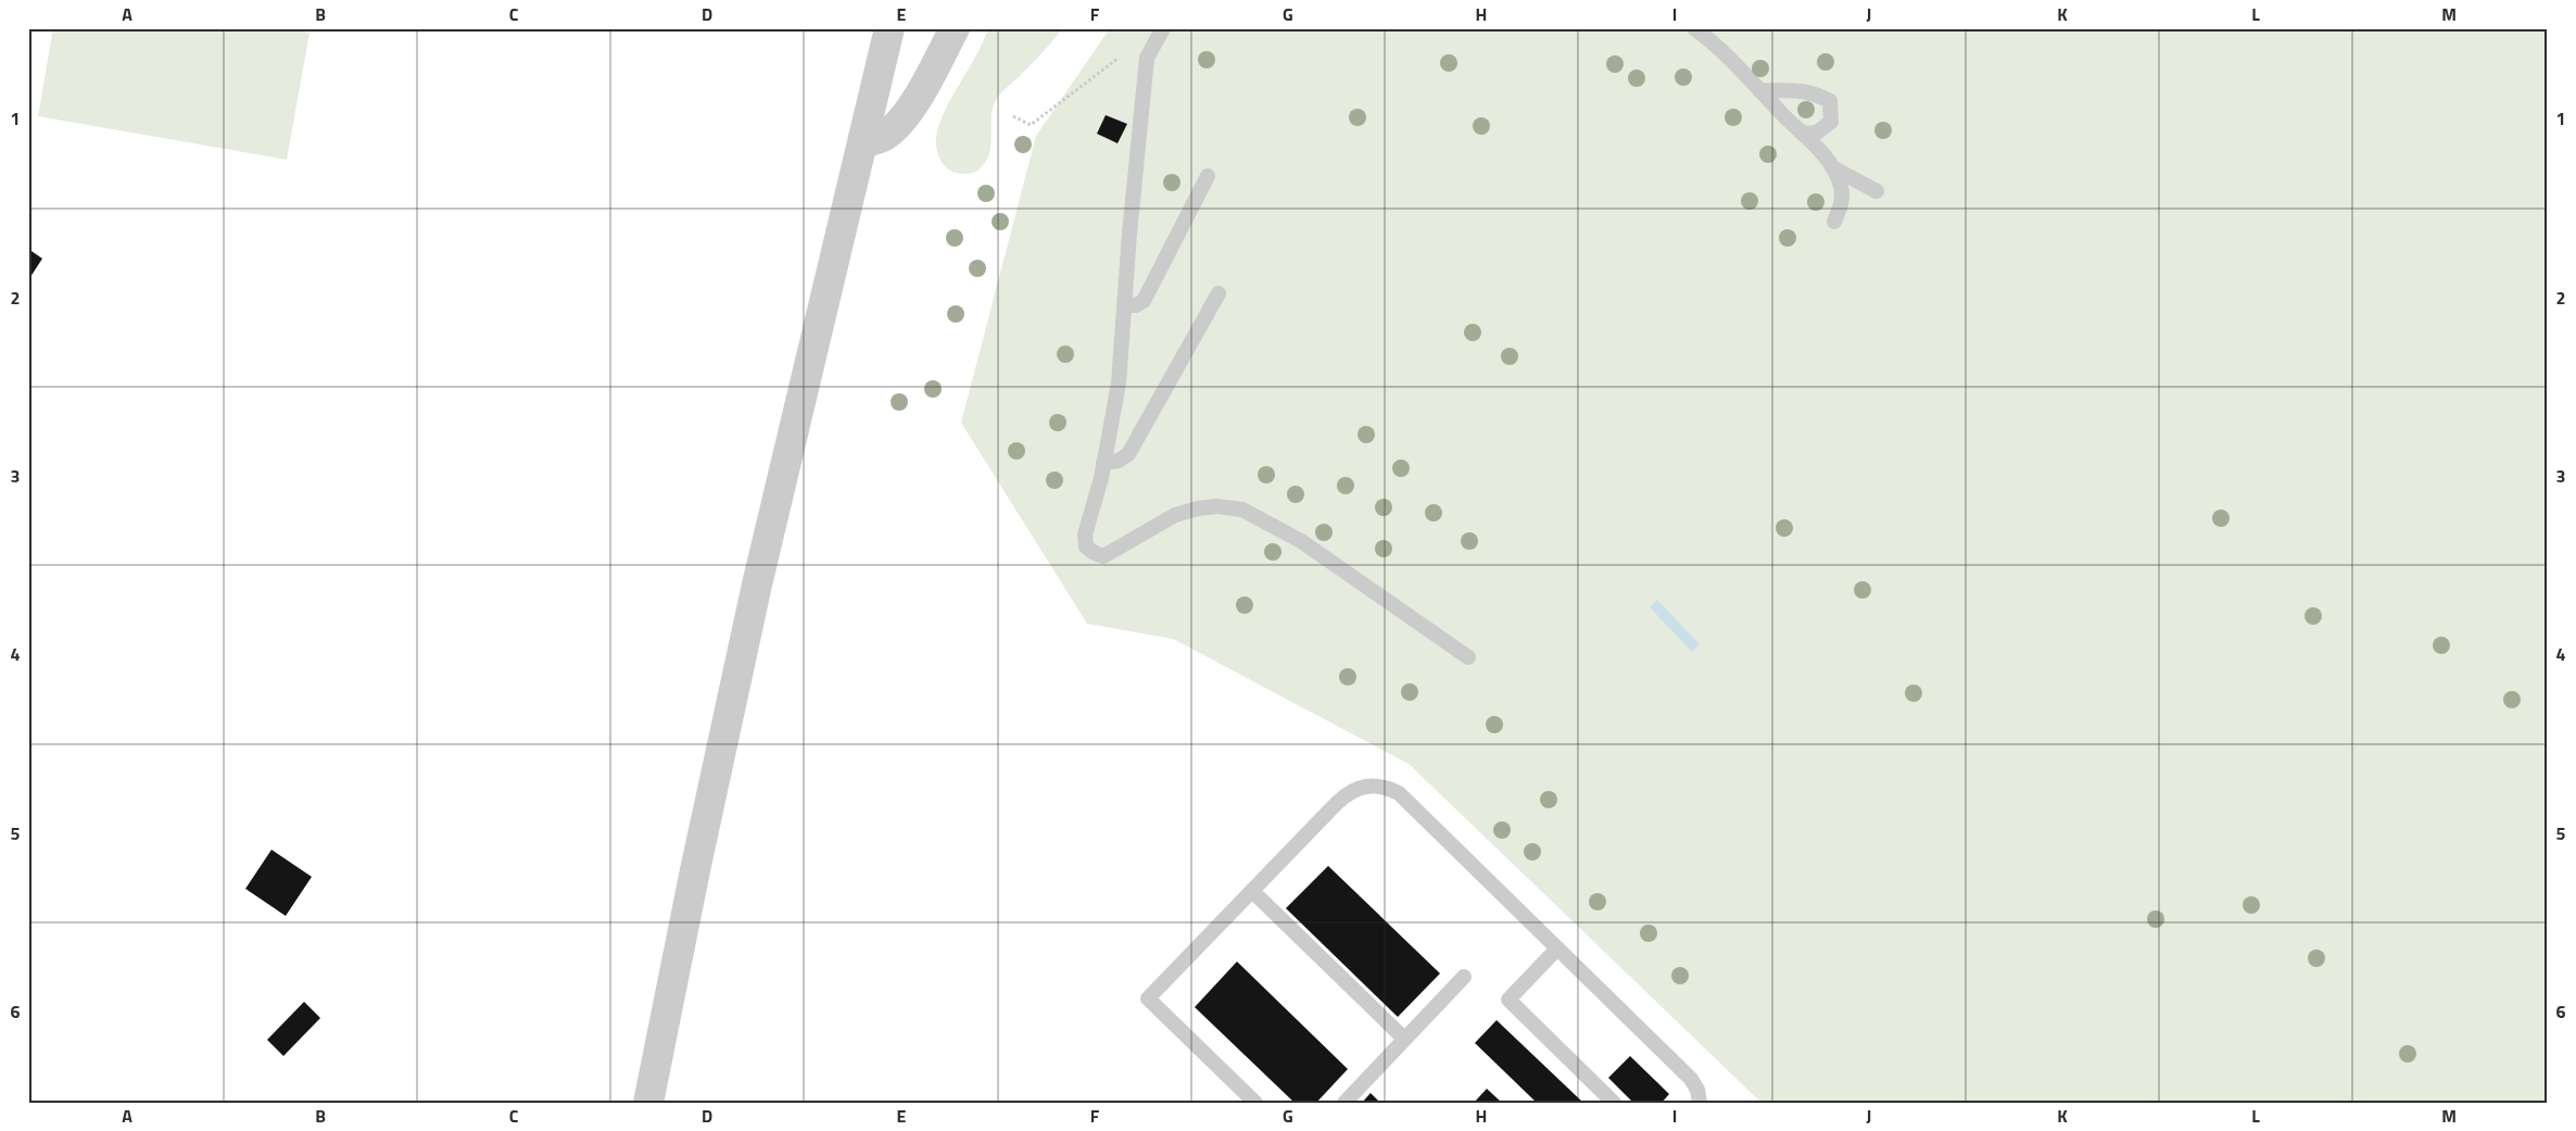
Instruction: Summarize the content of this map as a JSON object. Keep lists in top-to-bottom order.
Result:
{
  "grid": {
    "columns": [
      "A",
      "B",
      "C",
      "D",
      "E",
      "F",
      "G",
      "H",
      "I",
      "J",
      "K",
      "L",
      "M"
    ],
    "rows": [
      "1",
      "2",
      "3",
      "4",
      "5",
      "6"
    ]
  }
}
